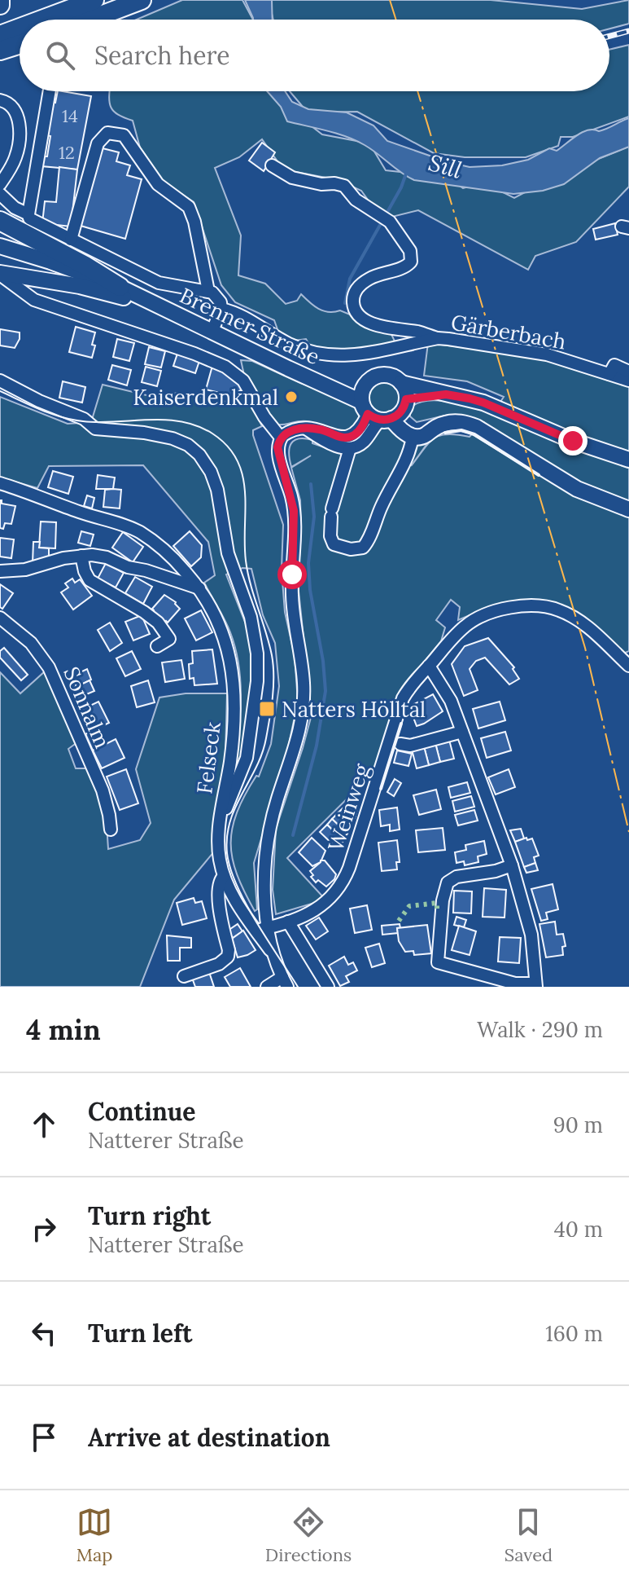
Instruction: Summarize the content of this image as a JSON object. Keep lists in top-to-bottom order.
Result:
{
  "streets": {
    "main road": ["Brenner Straße"],
    "street": [
      "Gärberbach",
      "Sonnalm",
      "Felseck",
      "Weinweg"
    ]
  },
  "water": ["Sill"],
  "places": {
    "other": ["Kaiserdenkmal"],
    "transit": ["Natters Hölltal"]
  },
  "house_numbers": ["14", "12"],
  "page": {
    "search": "Search here",
    "heading": ["4 min", "Walk · 290 m"],
    "list": [
      ["Continue", "Natterer Straße", "90 m"],
      ["Turn right", "Natterer Straße", "40 m"],
      ["Turn left", "160 m"],
      "Arrive at destination"
    ],
    "nav": ["Map", "Directions", "Saved"]
  }
}
